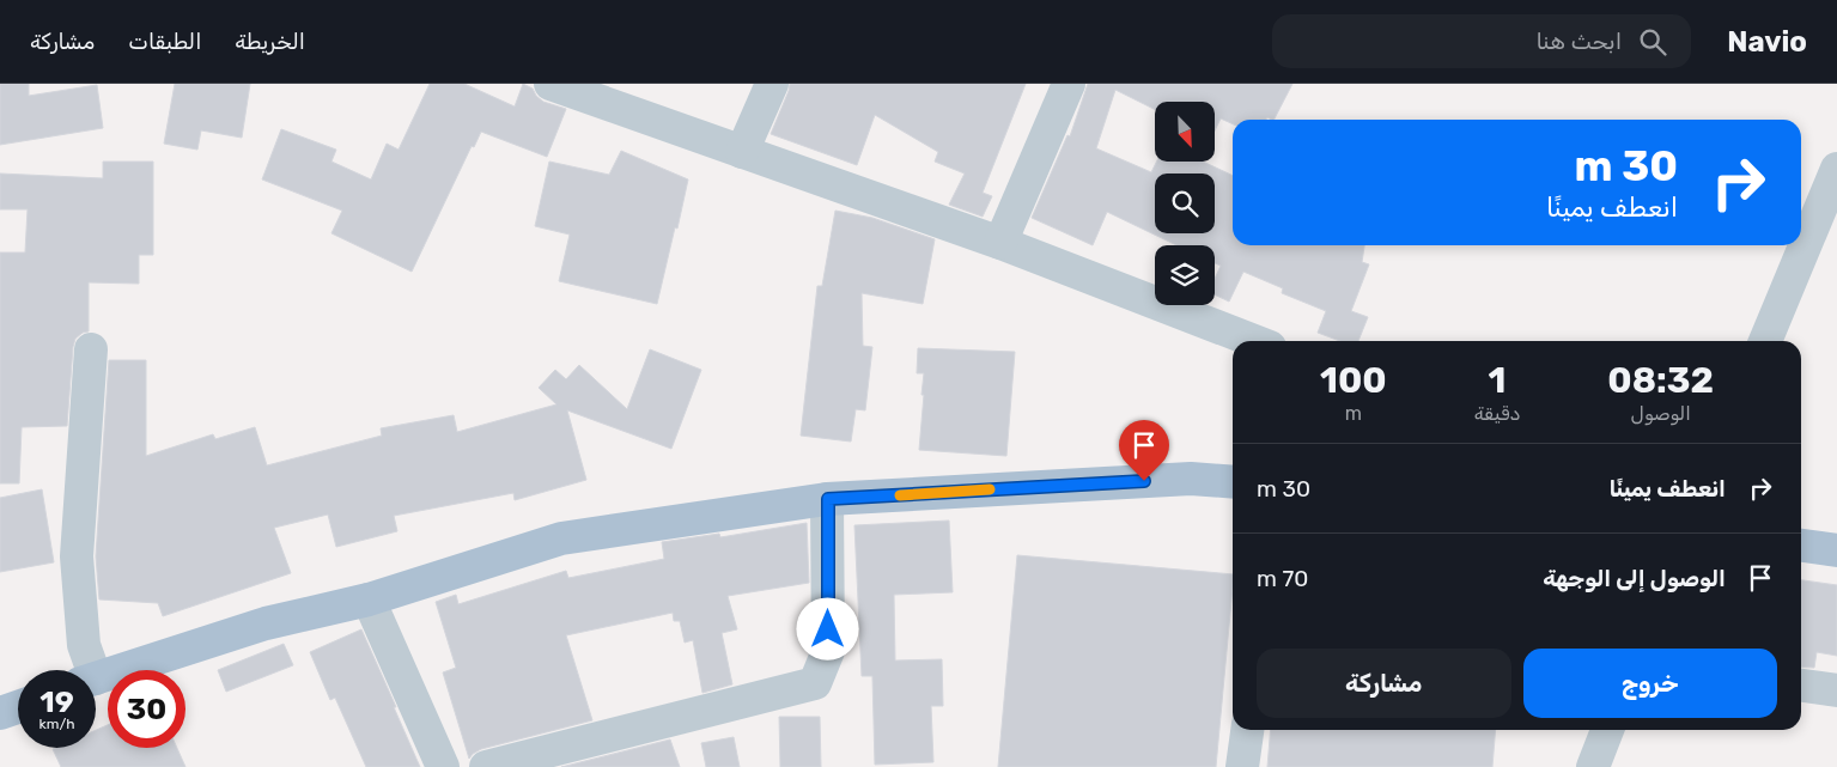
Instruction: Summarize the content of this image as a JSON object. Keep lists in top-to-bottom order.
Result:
{
  "north": "bottom right",
  "page": {
    "header": "Navio",
    "search": "ابحث هنا",
    "nav": ["الخريطة", "الطبقات", "مشاركة"],
    "turn": ["30 m", "انعطف يمينًا"],
    "eta": [
      "08:32",
      "الوصول",
      "1",
      "دقيقة",
      "100",
      "m"
    ],
    "list": [
      {
        "name": "انعطف يمينًا",
        "value": "30 m"
      },
      {
        "name": "الوصول إلى الوجهة",
        "value": "70 m"
      }
    ],
    "buttons": ["خروج", "مشاركة"],
    "speed": "19 km/h",
    "limit": "30"
  }
}
